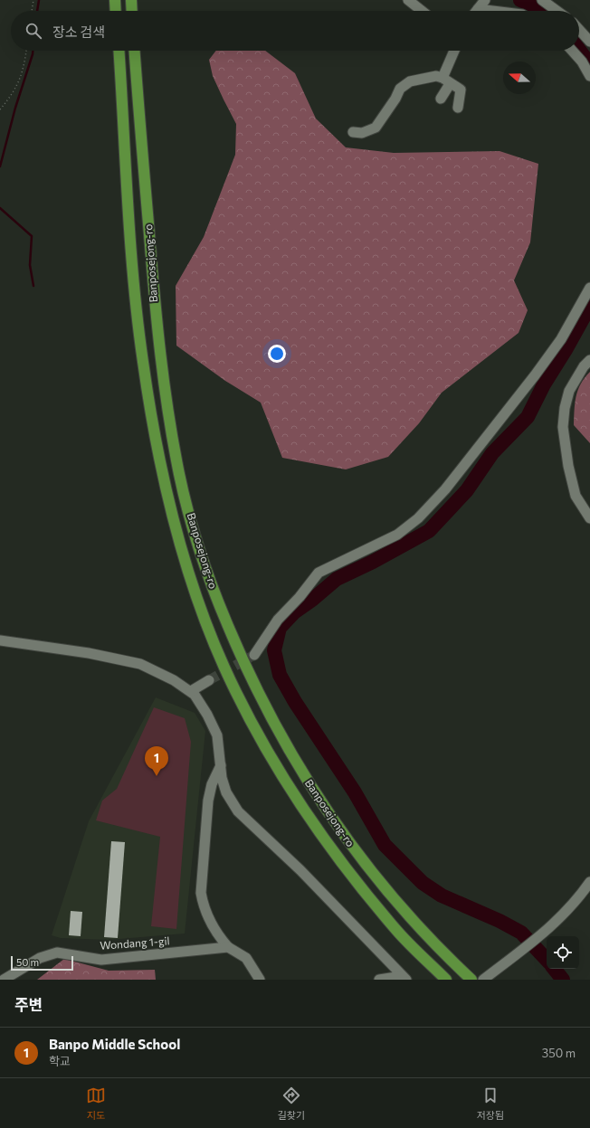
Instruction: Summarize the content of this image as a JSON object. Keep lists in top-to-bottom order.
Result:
{
  "streets": {
    "highway": ["Banposejong-ro"],
    "street": ["Wondang 1-gil"]
  },
  "scale_bar": "50 m",
  "north": "left",
  "page": {
    "search": "장소 검색",
    "pins": "1",
    "scale": "50 m",
    "heading": "주변",
    "list": [
      {
        "mark": "1",
        "name": "Banpo Middle School",
        "note": "학교",
        "value": "350 m"
      }
    ],
    "nav": ["지도", "길찾기", "저장됨"]
  }
}
